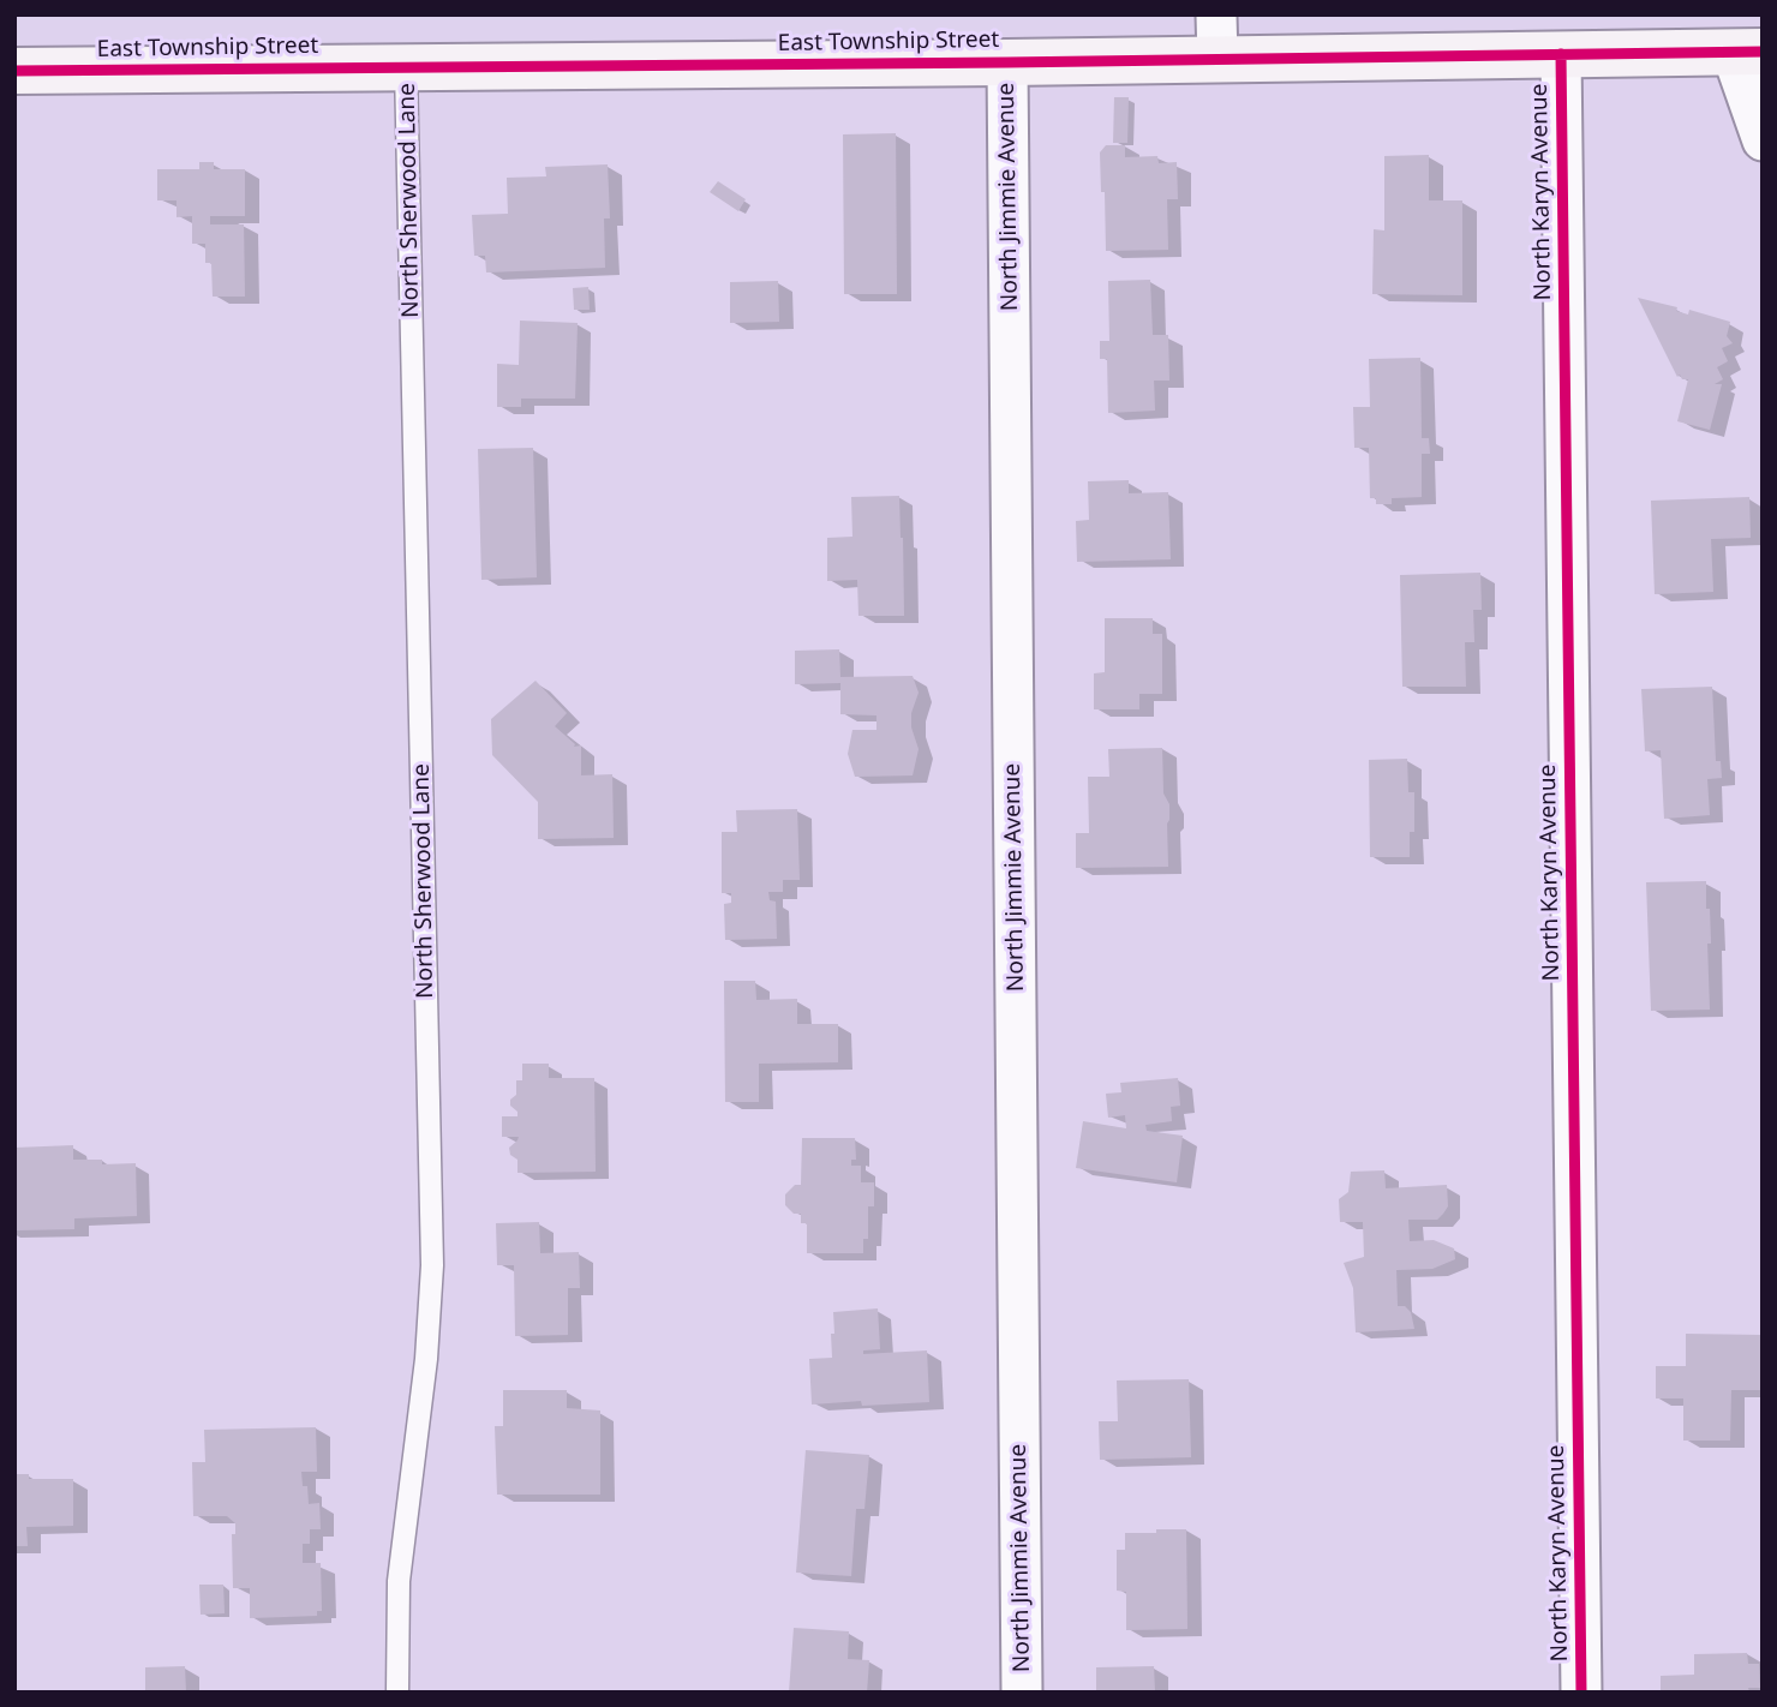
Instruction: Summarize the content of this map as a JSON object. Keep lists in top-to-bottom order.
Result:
{
  "streets": {
    "street": ["East Township Street", "North Karyn Avenue", "North Jimmie Avenue"],
    "lane": ["North Sherwood Lane"]
  },
  "crossings": [
    ["East Township Street", "North Karyn Avenue"],
    ["East Township Street", "North Jimmie Avenue"],
    ["East Township Street", "North Sherwood Lane"]
  ]
}
